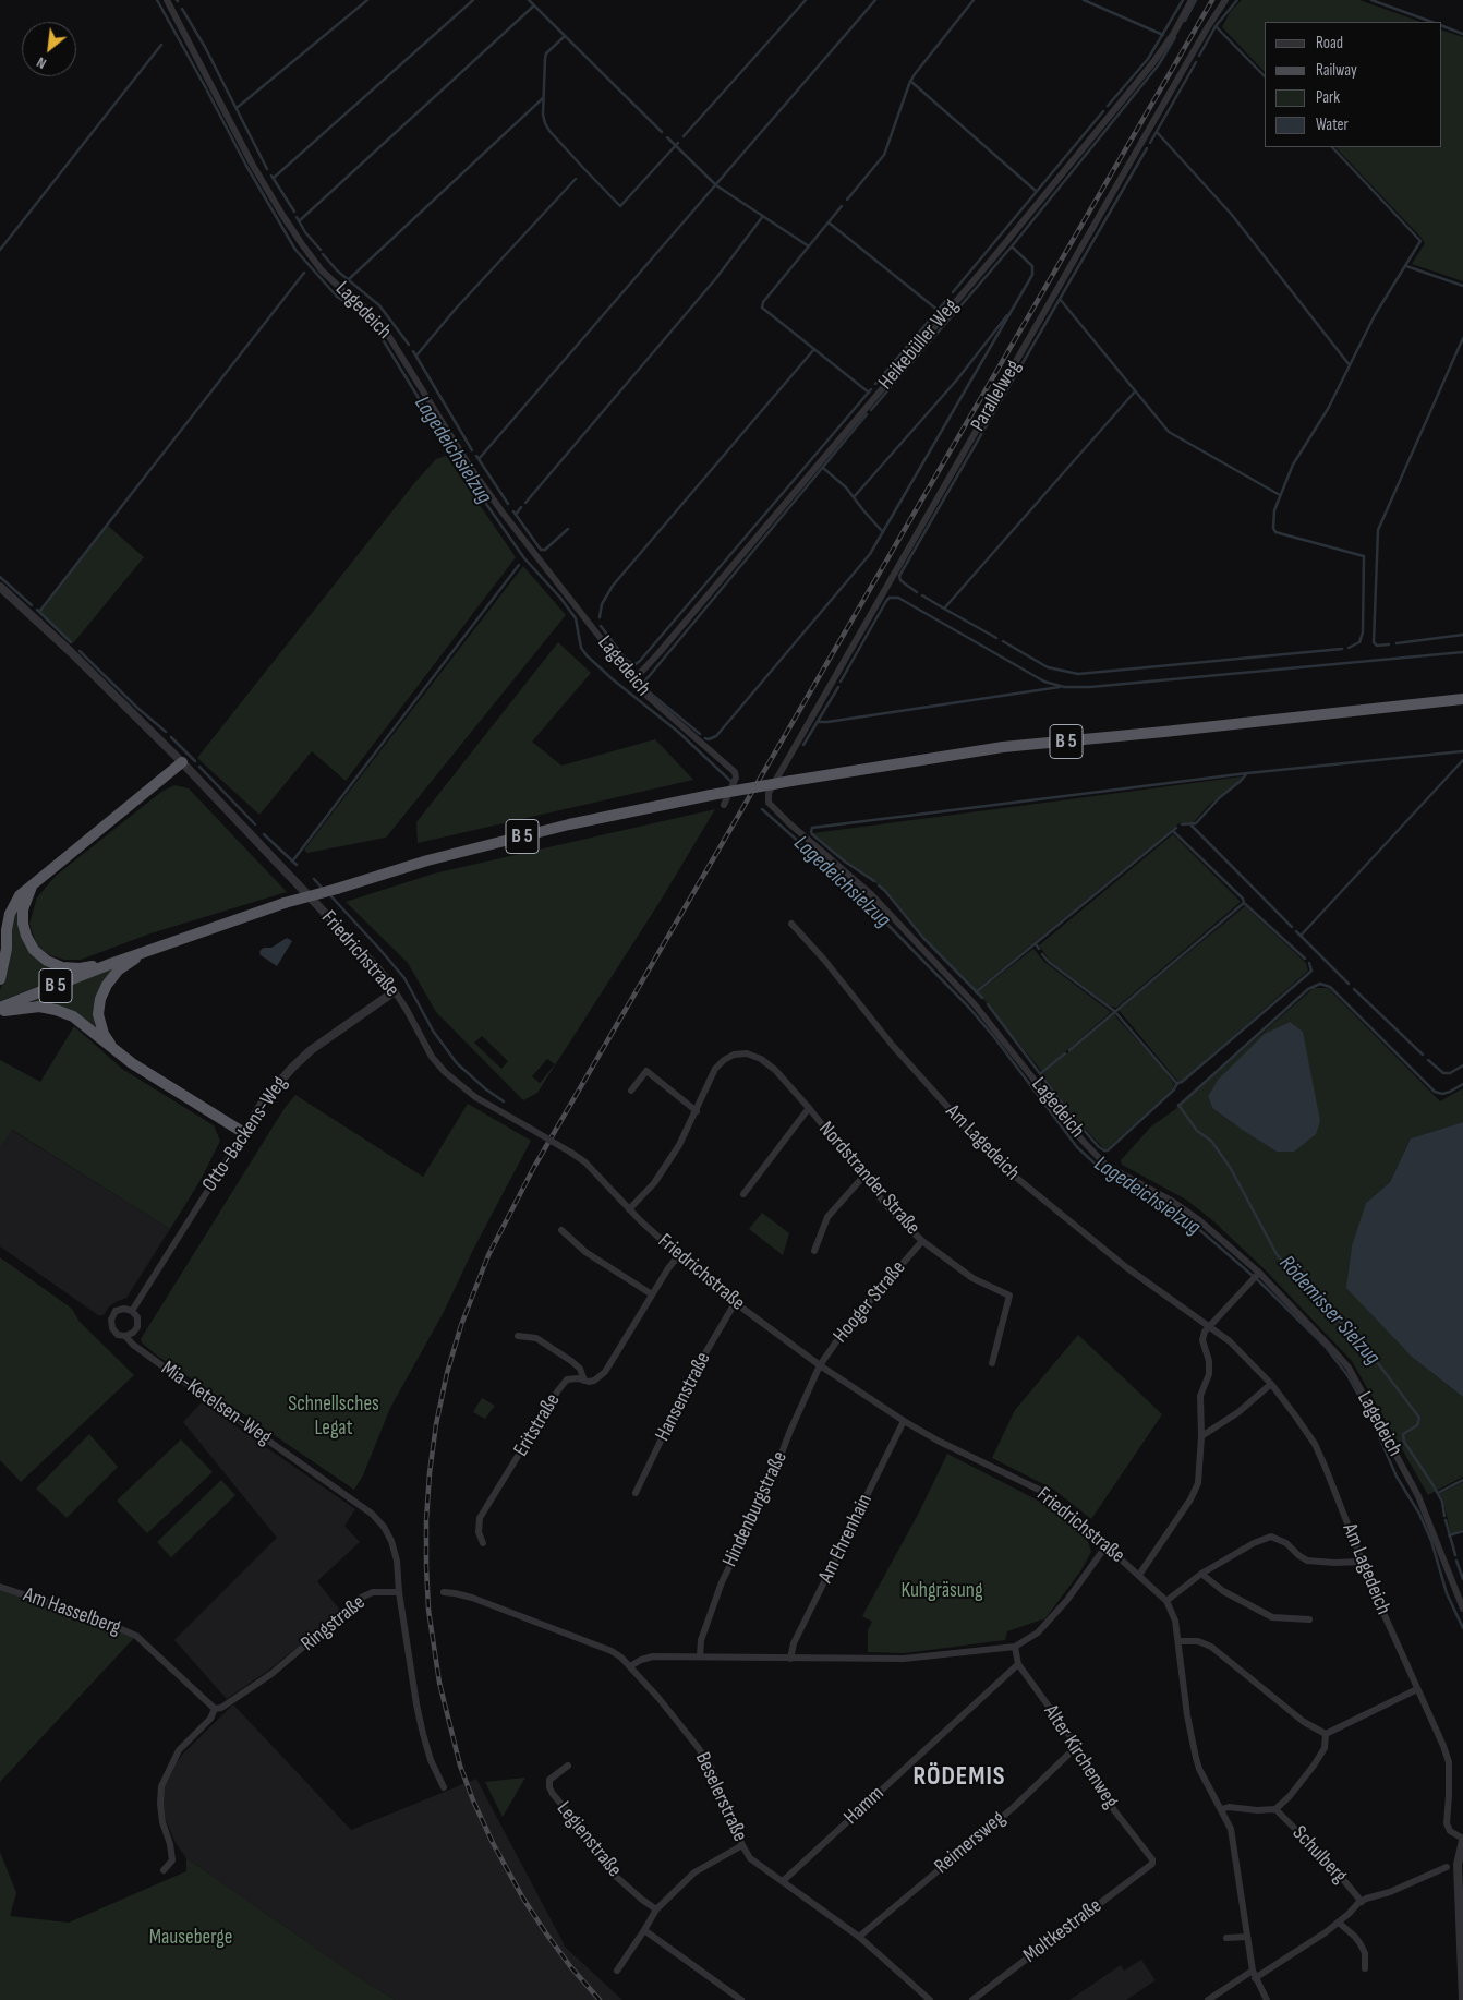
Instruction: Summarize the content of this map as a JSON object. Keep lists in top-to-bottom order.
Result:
{
  "streets": {
    "highway": ["B 5"],
    "street": [
      "Lagedeich",
      "Heikebüller Weg",
      "Parallelweg",
      "Friedrichstraße",
      "Otto-Backens-Weg",
      "Am Lagedeich",
      "Nordstrander Straße",
      "Hooger Straße",
      "Hansenstraße",
      "Mia-Ketelsen-Weg",
      "Eritstraße",
      "Hindenburgstraße",
      "Am Ehrenhain",
      "Am Hasselberg",
      "Ringstraße",
      "Alter Kirchenweg",
      "Beselerstraße",
      "Hamm",
      "Legienstraße",
      "Reimersweg",
      "Schulberg",
      "Moltkestraße"
    ]
  },
  "crossings": [
    ["Lagedeich", "Heikebüller Weg"],
    ["Lagedeich", "Parallelweg"],
    ["Friedrichstraße", "Otto-Backens-Weg"],
    ["Friedrichstraße", "Hooger Straße"],
    ["Friedrichstraße", "Hansenstraße"],
    ["Friedrichstraße", "Eritstraße"],
    ["Friedrichstraße", "Hindenburgstraße"],
    ["Friedrichstraße", "Am Ehrenhain"],
    ["Friedrichstraße", "Schulberg"],
    ["Otto-Backens-Weg", "Mia-Ketelsen-Weg"],
    ["Nordstrander Straße", "Hooger Straße"],
    ["Hooger Straße", "Hindenburgstraße"],
    ["Mia-Ketelsen-Weg", "Ringstraße"],
    ["Am Hasselberg", "Ringstraße"],
    ["Alter Kirchenweg", "Hamm"],
    ["Alter Kirchenweg", "Reimersweg"],
    ["Alter Kirchenweg", "Moltkestraße"],
    ["Beselerstraße", "Hamm"],
    ["Beselerstraße", "Reimersweg"]
  ],
  "districts": ["RÖDEMIS"],
  "water": ["Lagedeichsielzug", "Rödemisser Sielzug"],
  "parks": ["Schnellsches Legat", "Kuhgräsung", "Mauseberge"],
  "legend": [
    "Road",
    "Railway",
    "Park",
    "Water"
  ],
  "north": "bottom left"
}
